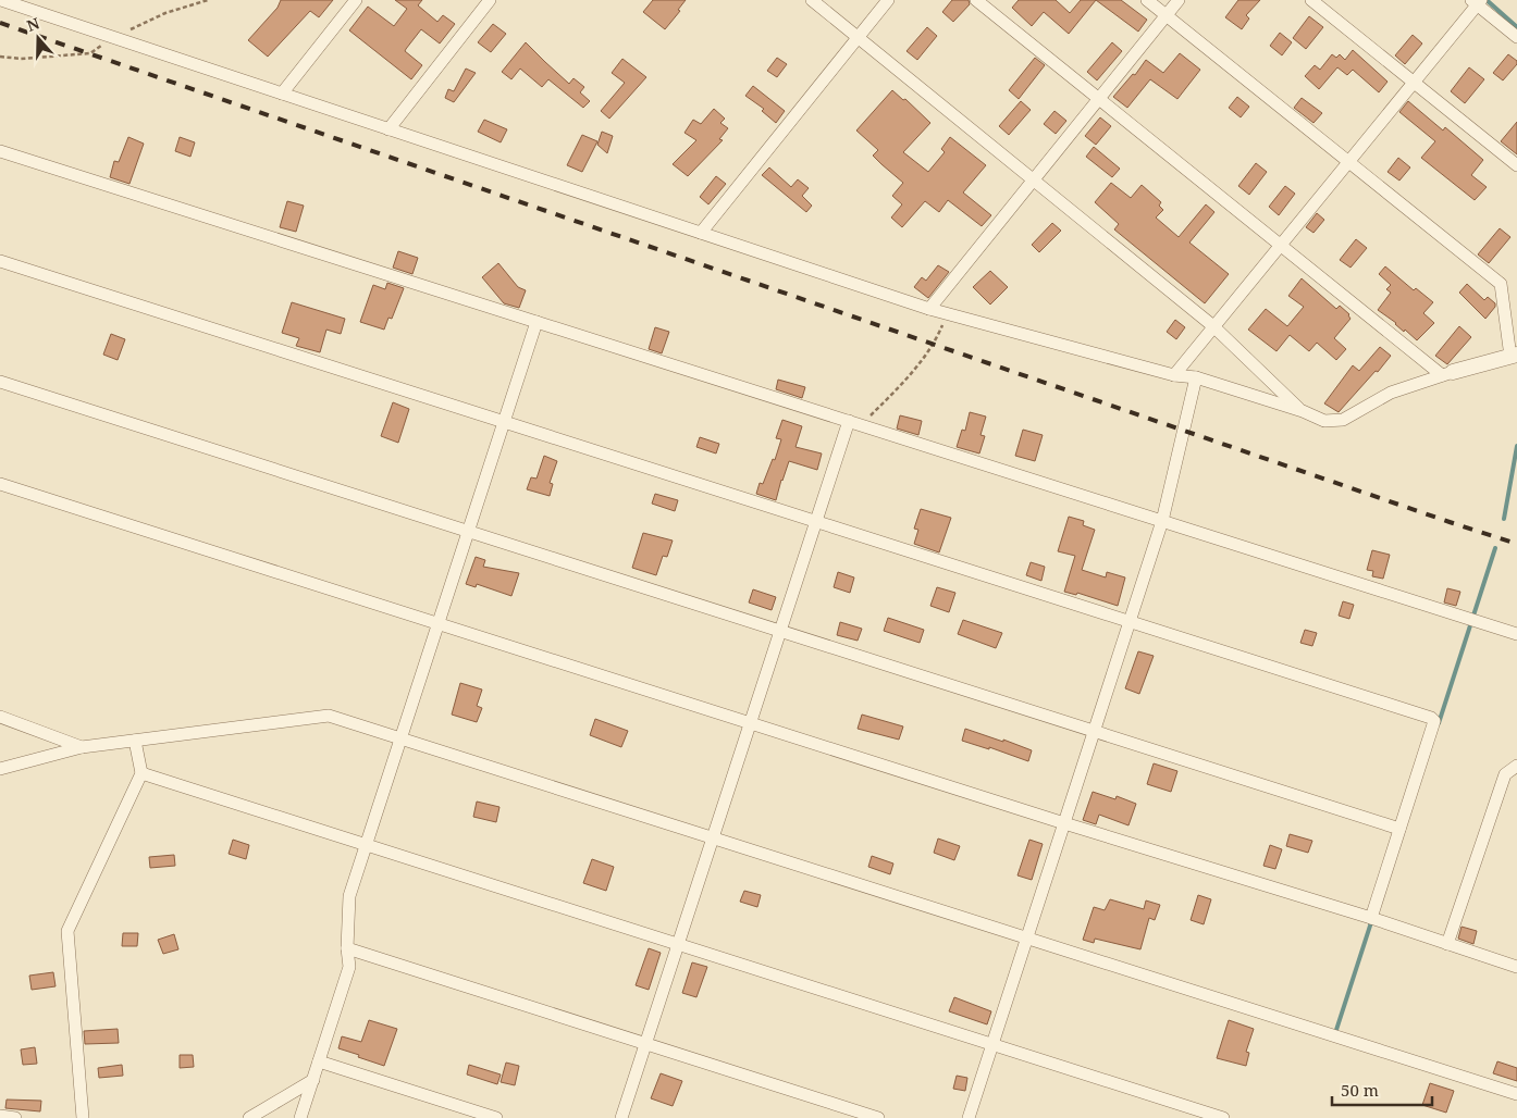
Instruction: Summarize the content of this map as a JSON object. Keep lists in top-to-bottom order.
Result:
{
  "scale_bar": "50 m",
  "north": "top"
}
